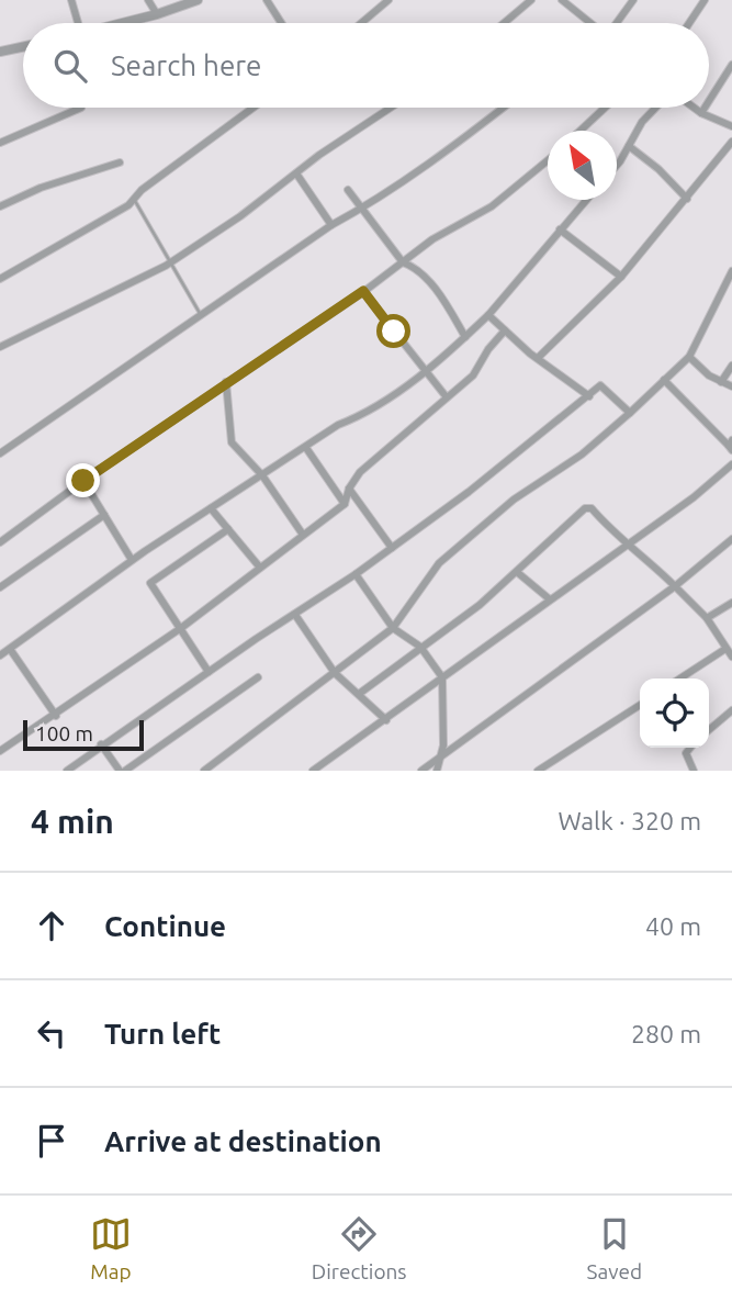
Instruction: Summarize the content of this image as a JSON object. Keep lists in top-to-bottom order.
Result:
{
  "scale_bar": "100 m",
  "north": "top left",
  "page": {
    "search": "Search here",
    "scale": "100 m",
    "heading": ["4 min", "Walk · 320 m"],
    "list": [
      ["Continue", "40 m"],
      ["Turn left", "280 m"],
      "Arrive at destination"
    ],
    "nav": ["Map", "Directions", "Saved"]
  }
}
